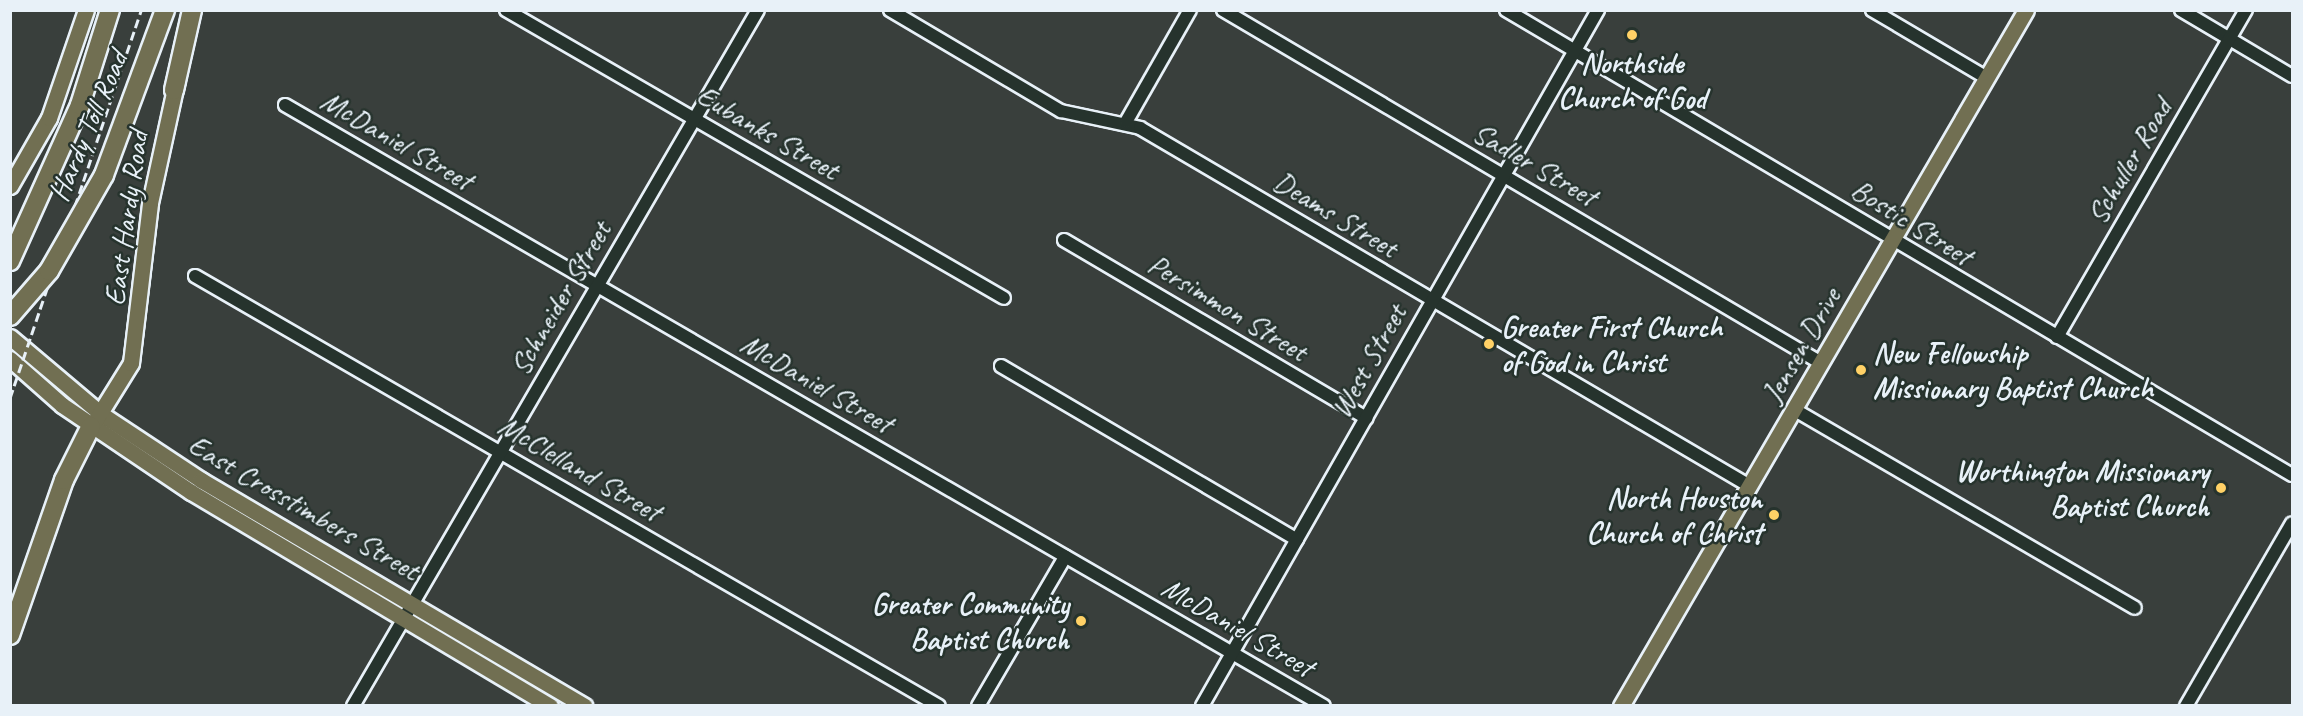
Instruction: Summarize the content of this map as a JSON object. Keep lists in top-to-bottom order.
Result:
{
  "streets": {
    "highway": ["Hardy Toll Road"],
    "main road": ["East Hardy Road", "Jensen Drive", "East Crosstimbers Street"],
    "street": [
      "Eubanks Street",
      "McDaniel Street",
      "Schuller Road",
      "Sadler Street",
      "Deams Street",
      "Bostic Street",
      "Schneider Street",
      "Persimmon Street",
      "West Street",
      "McClelland Street"
    ]
  },
  "crossings": [
    ["Eubanks Street", "Schneider Street"],
    ["McDaniel Street", "Schneider Street"],
    ["McDaniel Street", "West Street"],
    ["Schuller Road", "Bostic Street"],
    ["Sadler Street", "Jensen Drive"],
    ["Sadler Street", "West Street"],
    ["Deams Street", "Jensen Drive"],
    ["Deams Street", "West Street"],
    ["East Hardy Road", "East Crosstimbers Street"],
    ["Bostic Street", "Jensen Drive"],
    ["Bostic Street", "West Street"],
    ["Schneider Street", "McClelland Street"],
    ["Schneider Street", "East Crosstimbers Street"],
    ["Persimmon Street", "West Street"]
  ],
  "places": [
    "Northside Church of God",
    "Greater First Church of God in Christ",
    "New Fellowship Missionary Baptist Church",
    "Worthington Missionary Baptist Church",
    "North Houston Church of Christ",
    "Greater Community Baptist Church"
  ]
}
